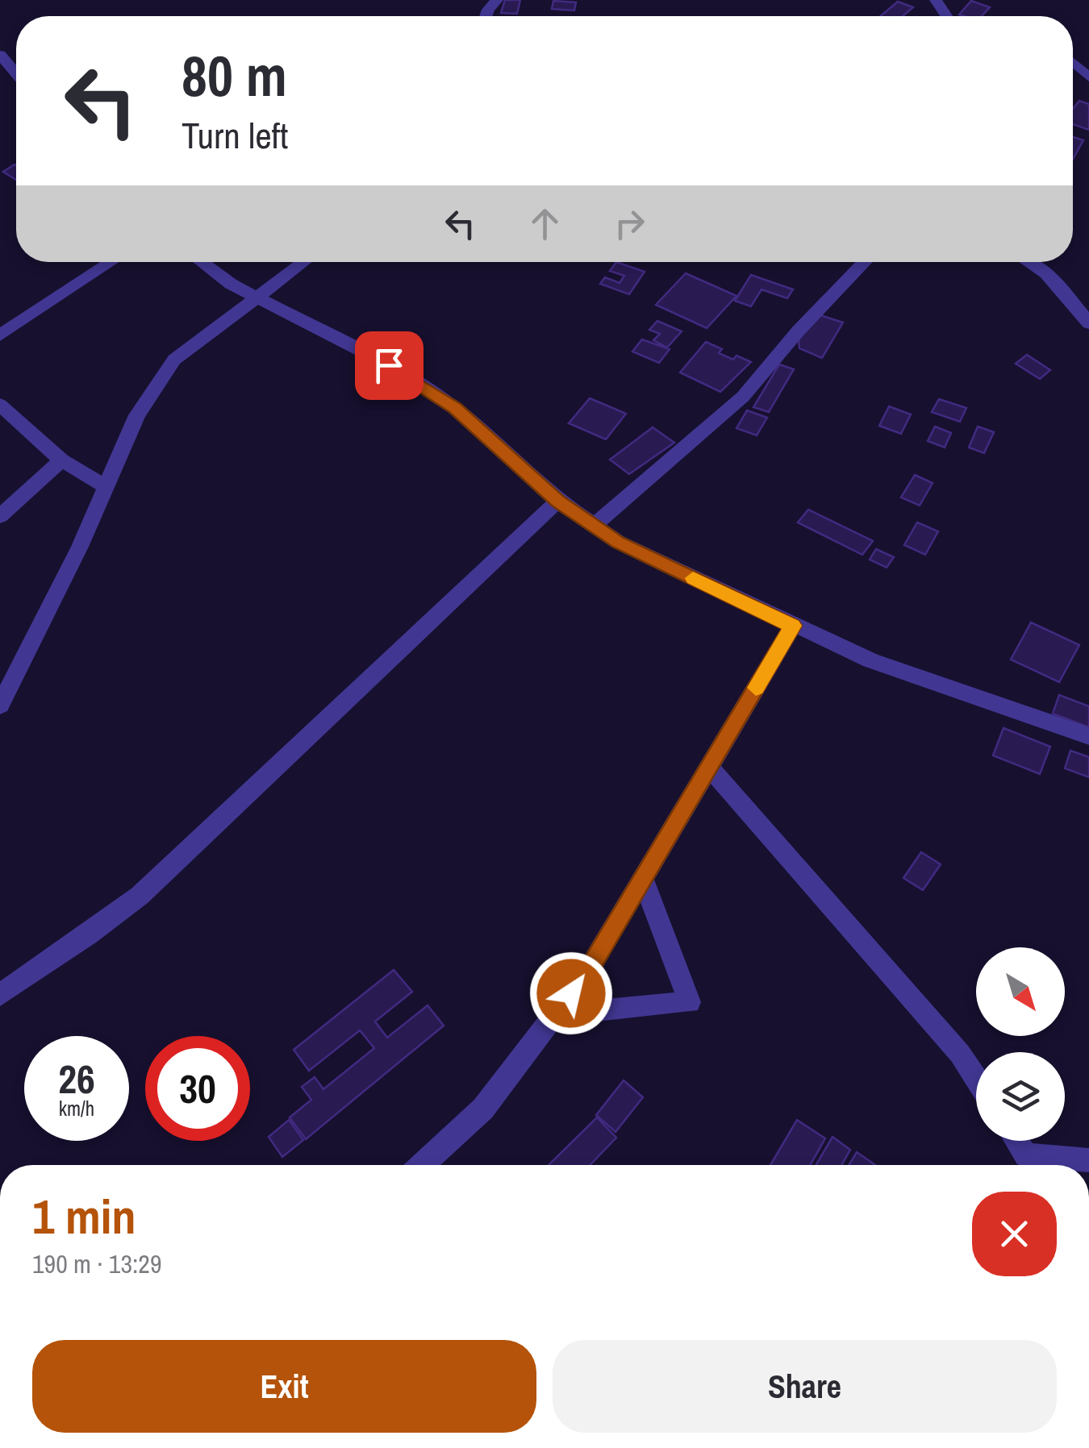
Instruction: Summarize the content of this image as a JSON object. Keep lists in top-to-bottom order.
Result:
{
  "north": "bottom right",
  "page": {
    "turn": ["80 m", "Turn left"],
    "speed": "26 km/h",
    "limit": "30",
    "heading": ["1 min", "190 m · 13:29"],
    "buttons": ["Exit", "Share"]
  }
}
